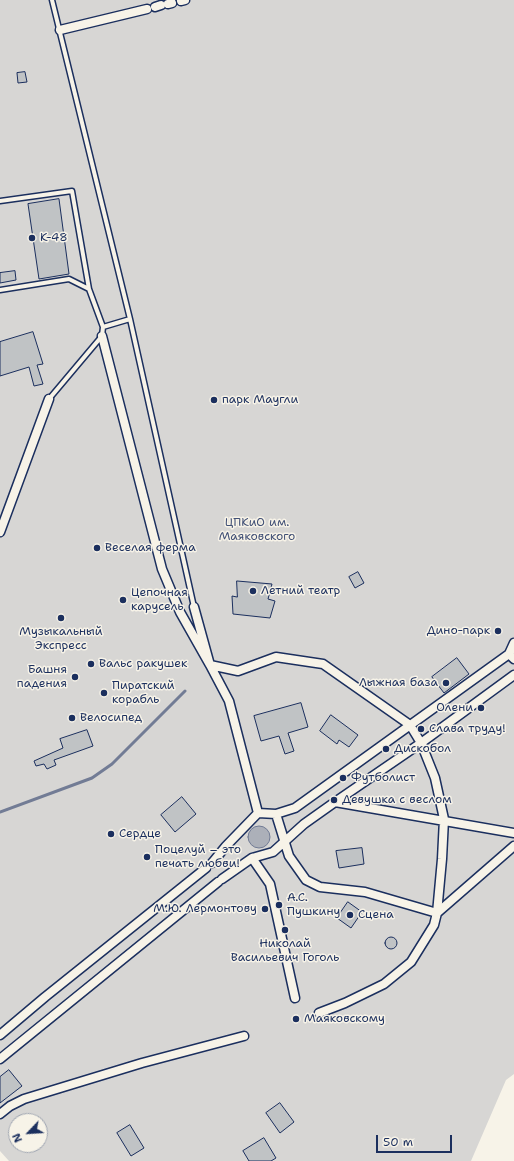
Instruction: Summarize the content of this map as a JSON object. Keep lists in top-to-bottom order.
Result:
{
  "parks": ["ЦПКиО им. Маяковского"],
  "places": [
    "К-48",
    "парк Маугли",
    "Веселая ферма",
    "Летний театр",
    "Цепочная карусель",
    "Музыкальный Экспресс",
    "Дино-парк",
    "Вальс ракушек",
    "Башня падения",
    "Лыжная база",
    "Пиратский корабль",
    "Олени",
    "Велосипед",
    "Слава труду!",
    "Дискобол",
    "Футболист",
    "Девушка с веслом",
    "Сердце",
    "Поцелуй – это печать любви!",
    "А.С. Пушкину",
    "М.Ю. Лермонтову",
    "Сцена",
    "Николай Васильевич Гоголь",
    "Маяковскому"
  ],
  "scale_bar": "50 m",
  "north": "bottom left"
}
